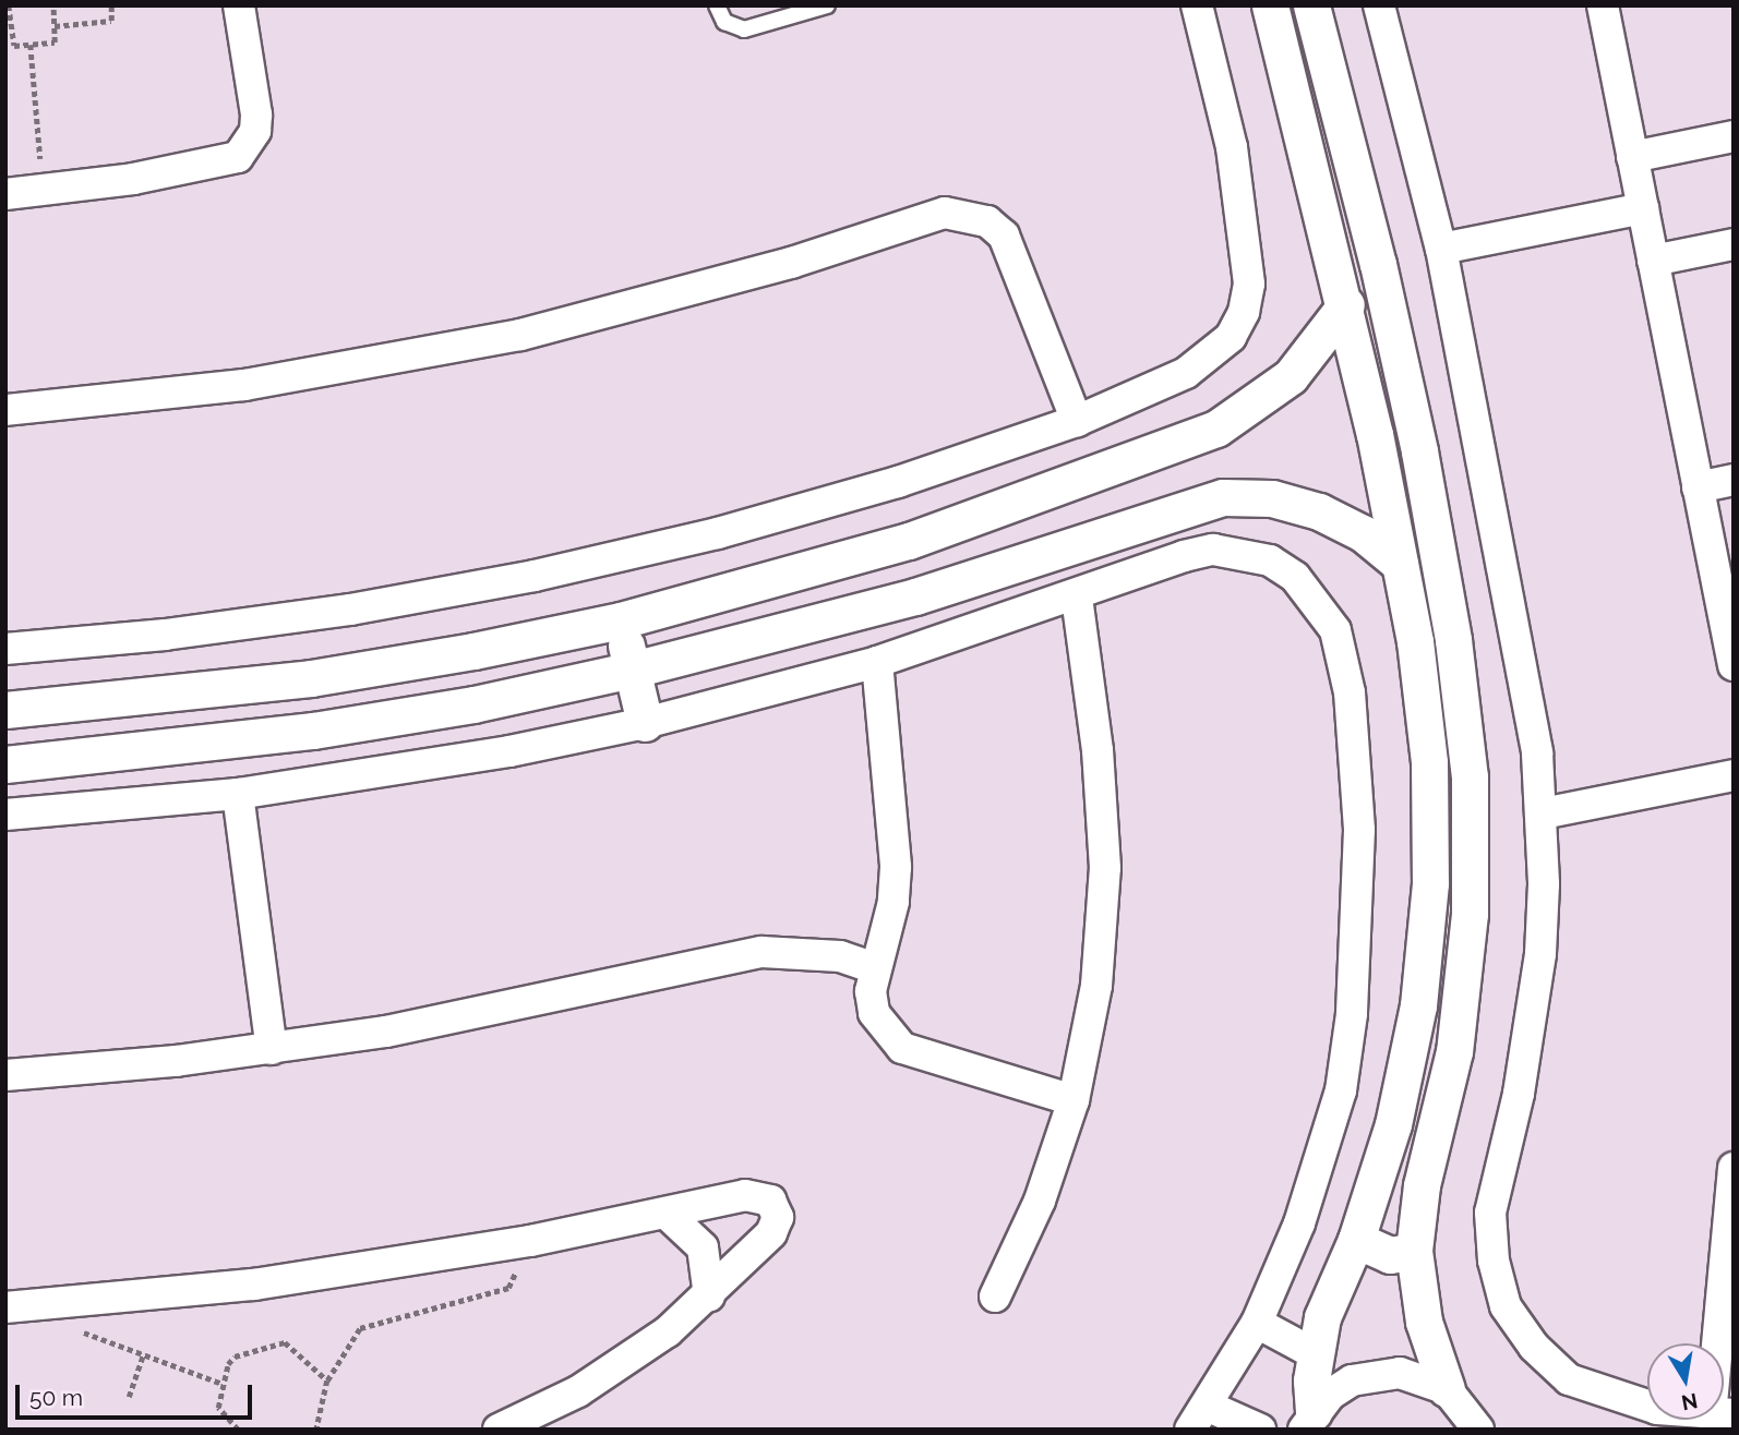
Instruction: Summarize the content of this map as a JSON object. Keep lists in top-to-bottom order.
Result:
{
  "scale_bar": "50 m",
  "north": "bottom"
}
